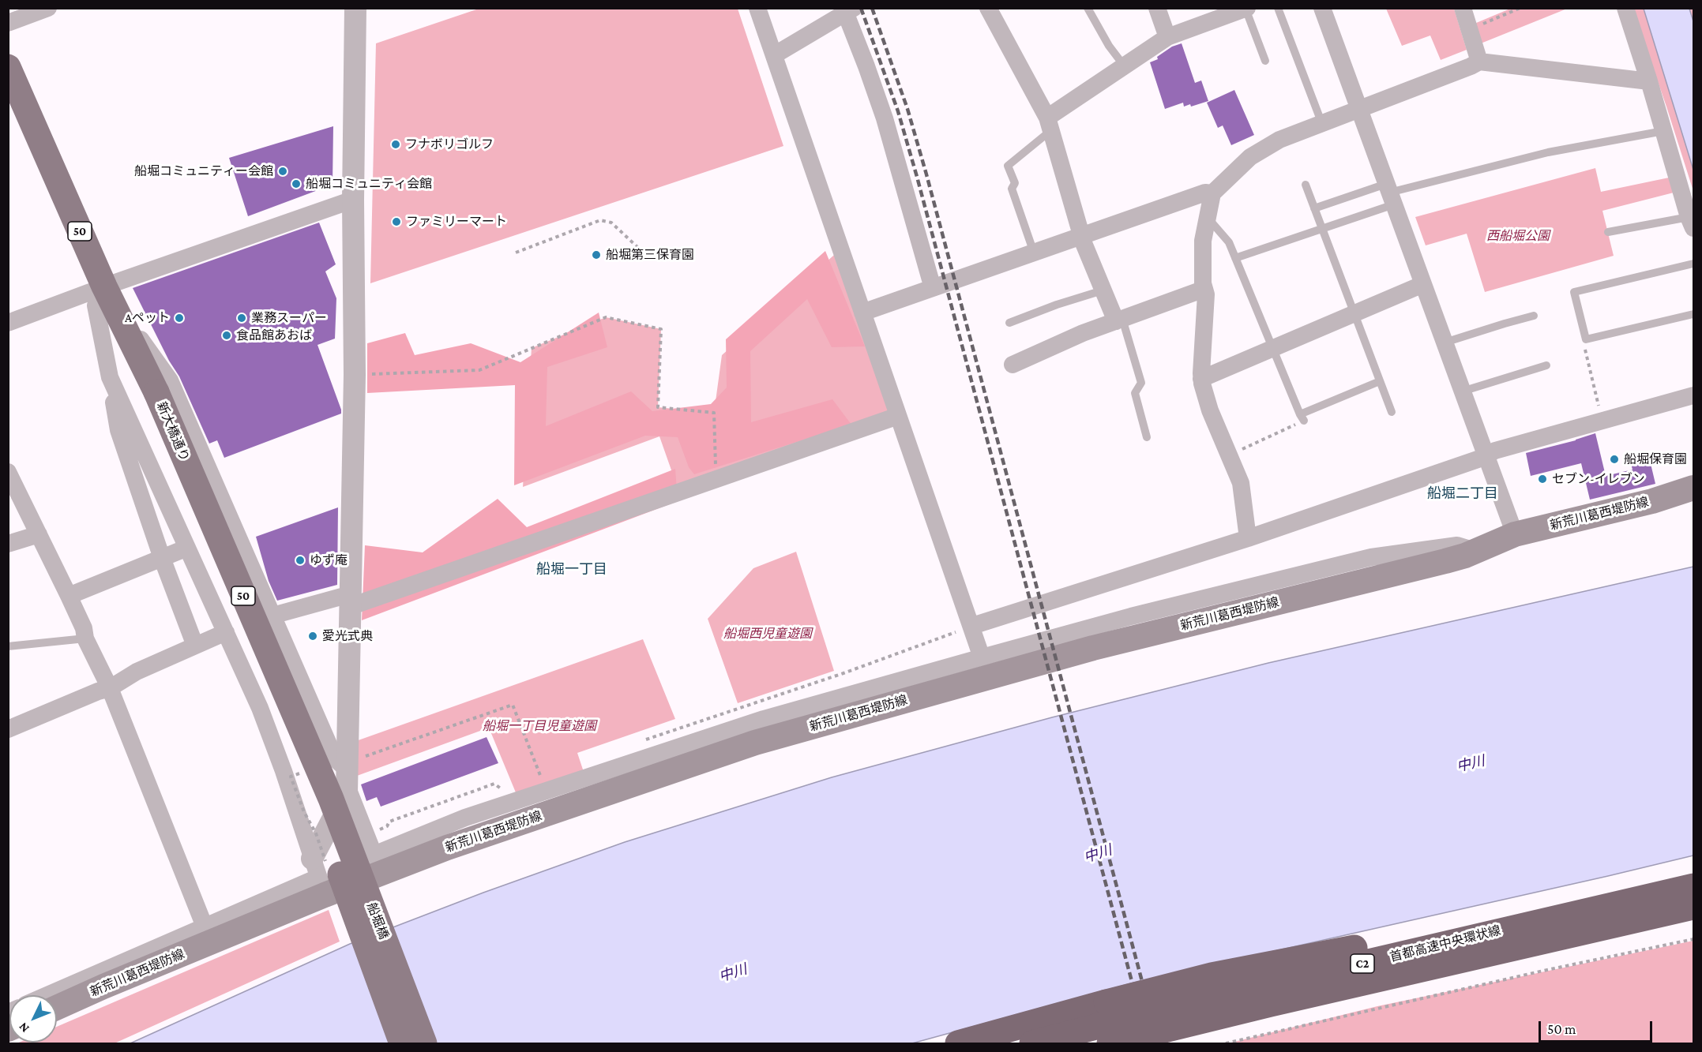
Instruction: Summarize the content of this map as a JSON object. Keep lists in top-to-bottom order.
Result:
{
  "streets": {
    "highway": ["首都高速中央環状線", "C2"],
    "main road": [
      "50",
      "新大橋通り",
      "新荒川葛西堤防線",
      "船堀橋"
    ]
  },
  "crossings": [
    ["新大橋通り", "船堀橋"]
  ],
  "districts": ["船堀二丁目", "船堀一丁目"],
  "water": ["中川"],
  "parks": ["西船堀公園", "船堀西児童遊園", "船堀一丁目児童遊園"],
  "places": [
    "フナボリゴルフ",
    "船堀コミュニティー会館",
    "船堀コミュニティ会館",
    "ファミリーマート",
    "船堀第三保育園",
    "Aペット",
    "業務スーパー",
    "食品館あおば",
    "船堀保育園",
    "セブン-イレブン",
    "ゆず庵",
    "愛光式典"
  ],
  "scale_bar": "50 m",
  "north": "bottom left"
}
